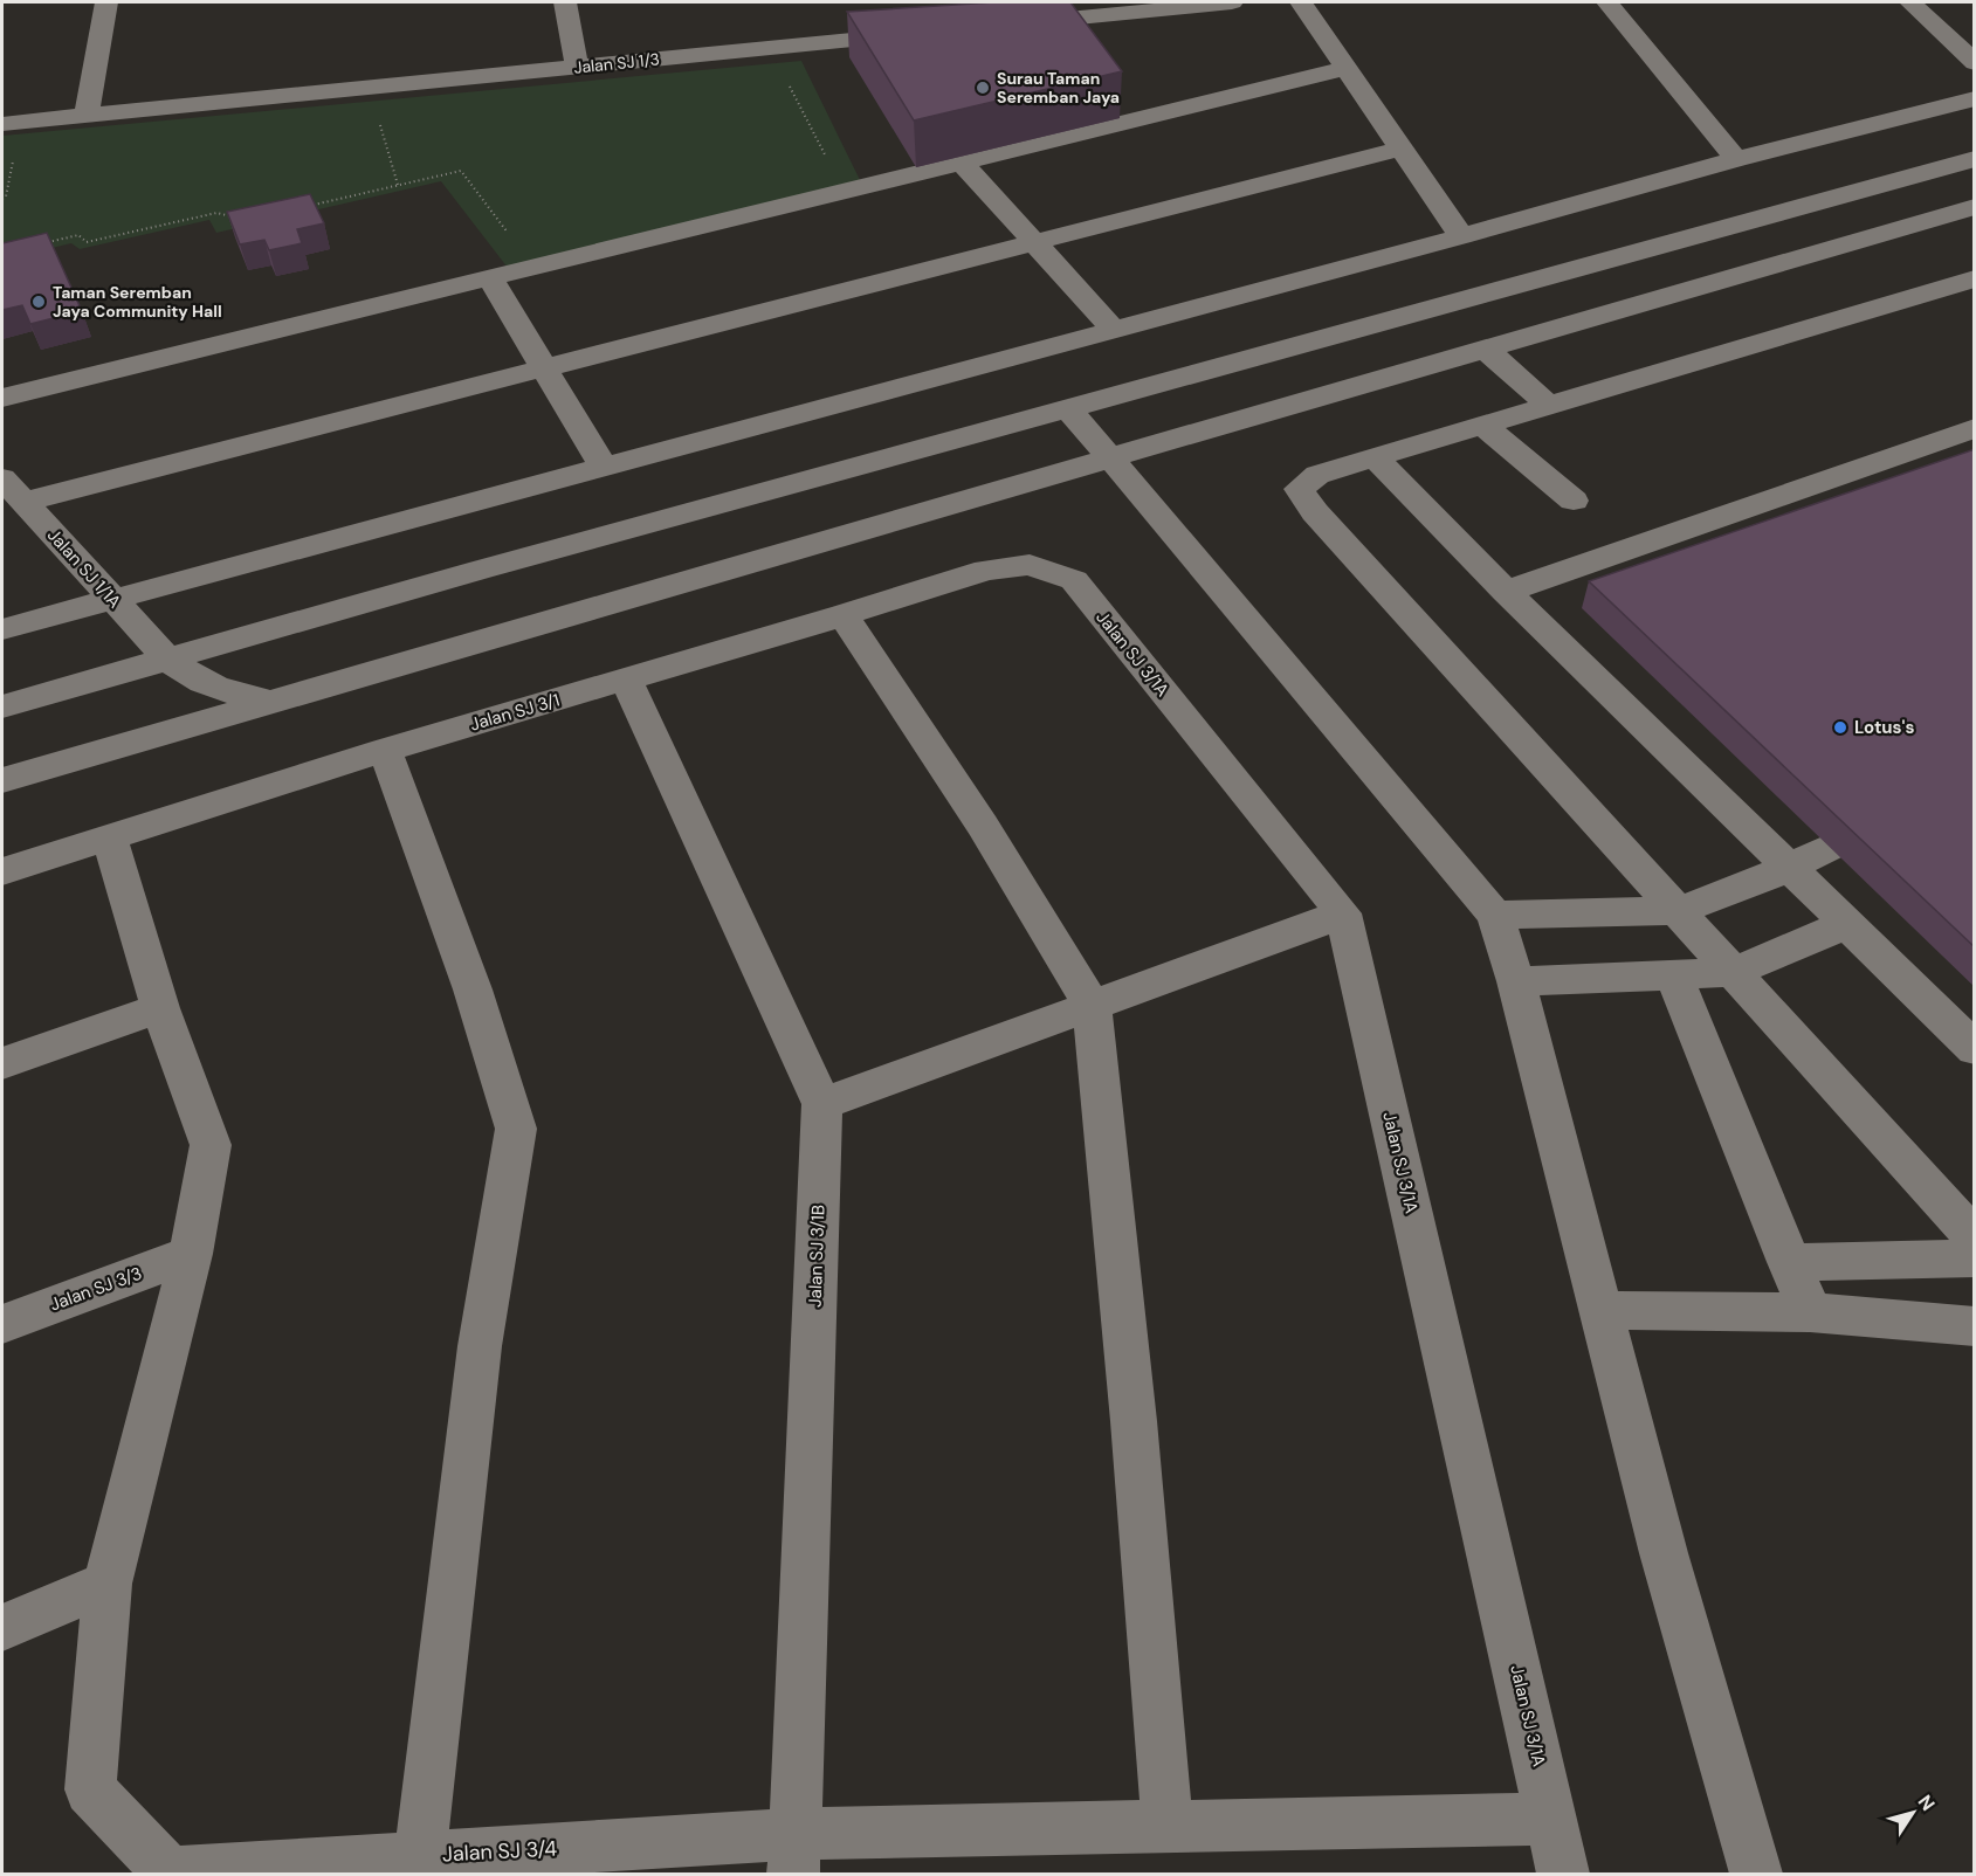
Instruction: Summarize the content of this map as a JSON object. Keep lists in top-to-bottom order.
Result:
{
  "streets": {
    "street": [
      "Jalan SJ 1/3",
      "Jalan SJ 1/1A",
      "Jalan SJ 3/1A",
      "Jalan SJ 3/1",
      "Jalan SJ 3/1B",
      "Jalan SJ 3/3",
      "Jalan SJ 3/4"
    ]
  },
  "crossings": [
    ["Jalan SJ 3/1A", "Jalan SJ 3/1"],
    ["Jalan SJ 3/1A", "Jalan SJ 3/4"],
    ["Jalan SJ 3/1", "Jalan SJ 3/1B"],
    ["Jalan SJ 3/1B", "Jalan SJ 3/4"]
  ],
  "places": ["Surau Taman Seremban Jaya", "Taman Seremban Jaya Community Hall", "Lotus's"],
  "north": "top right"
}
